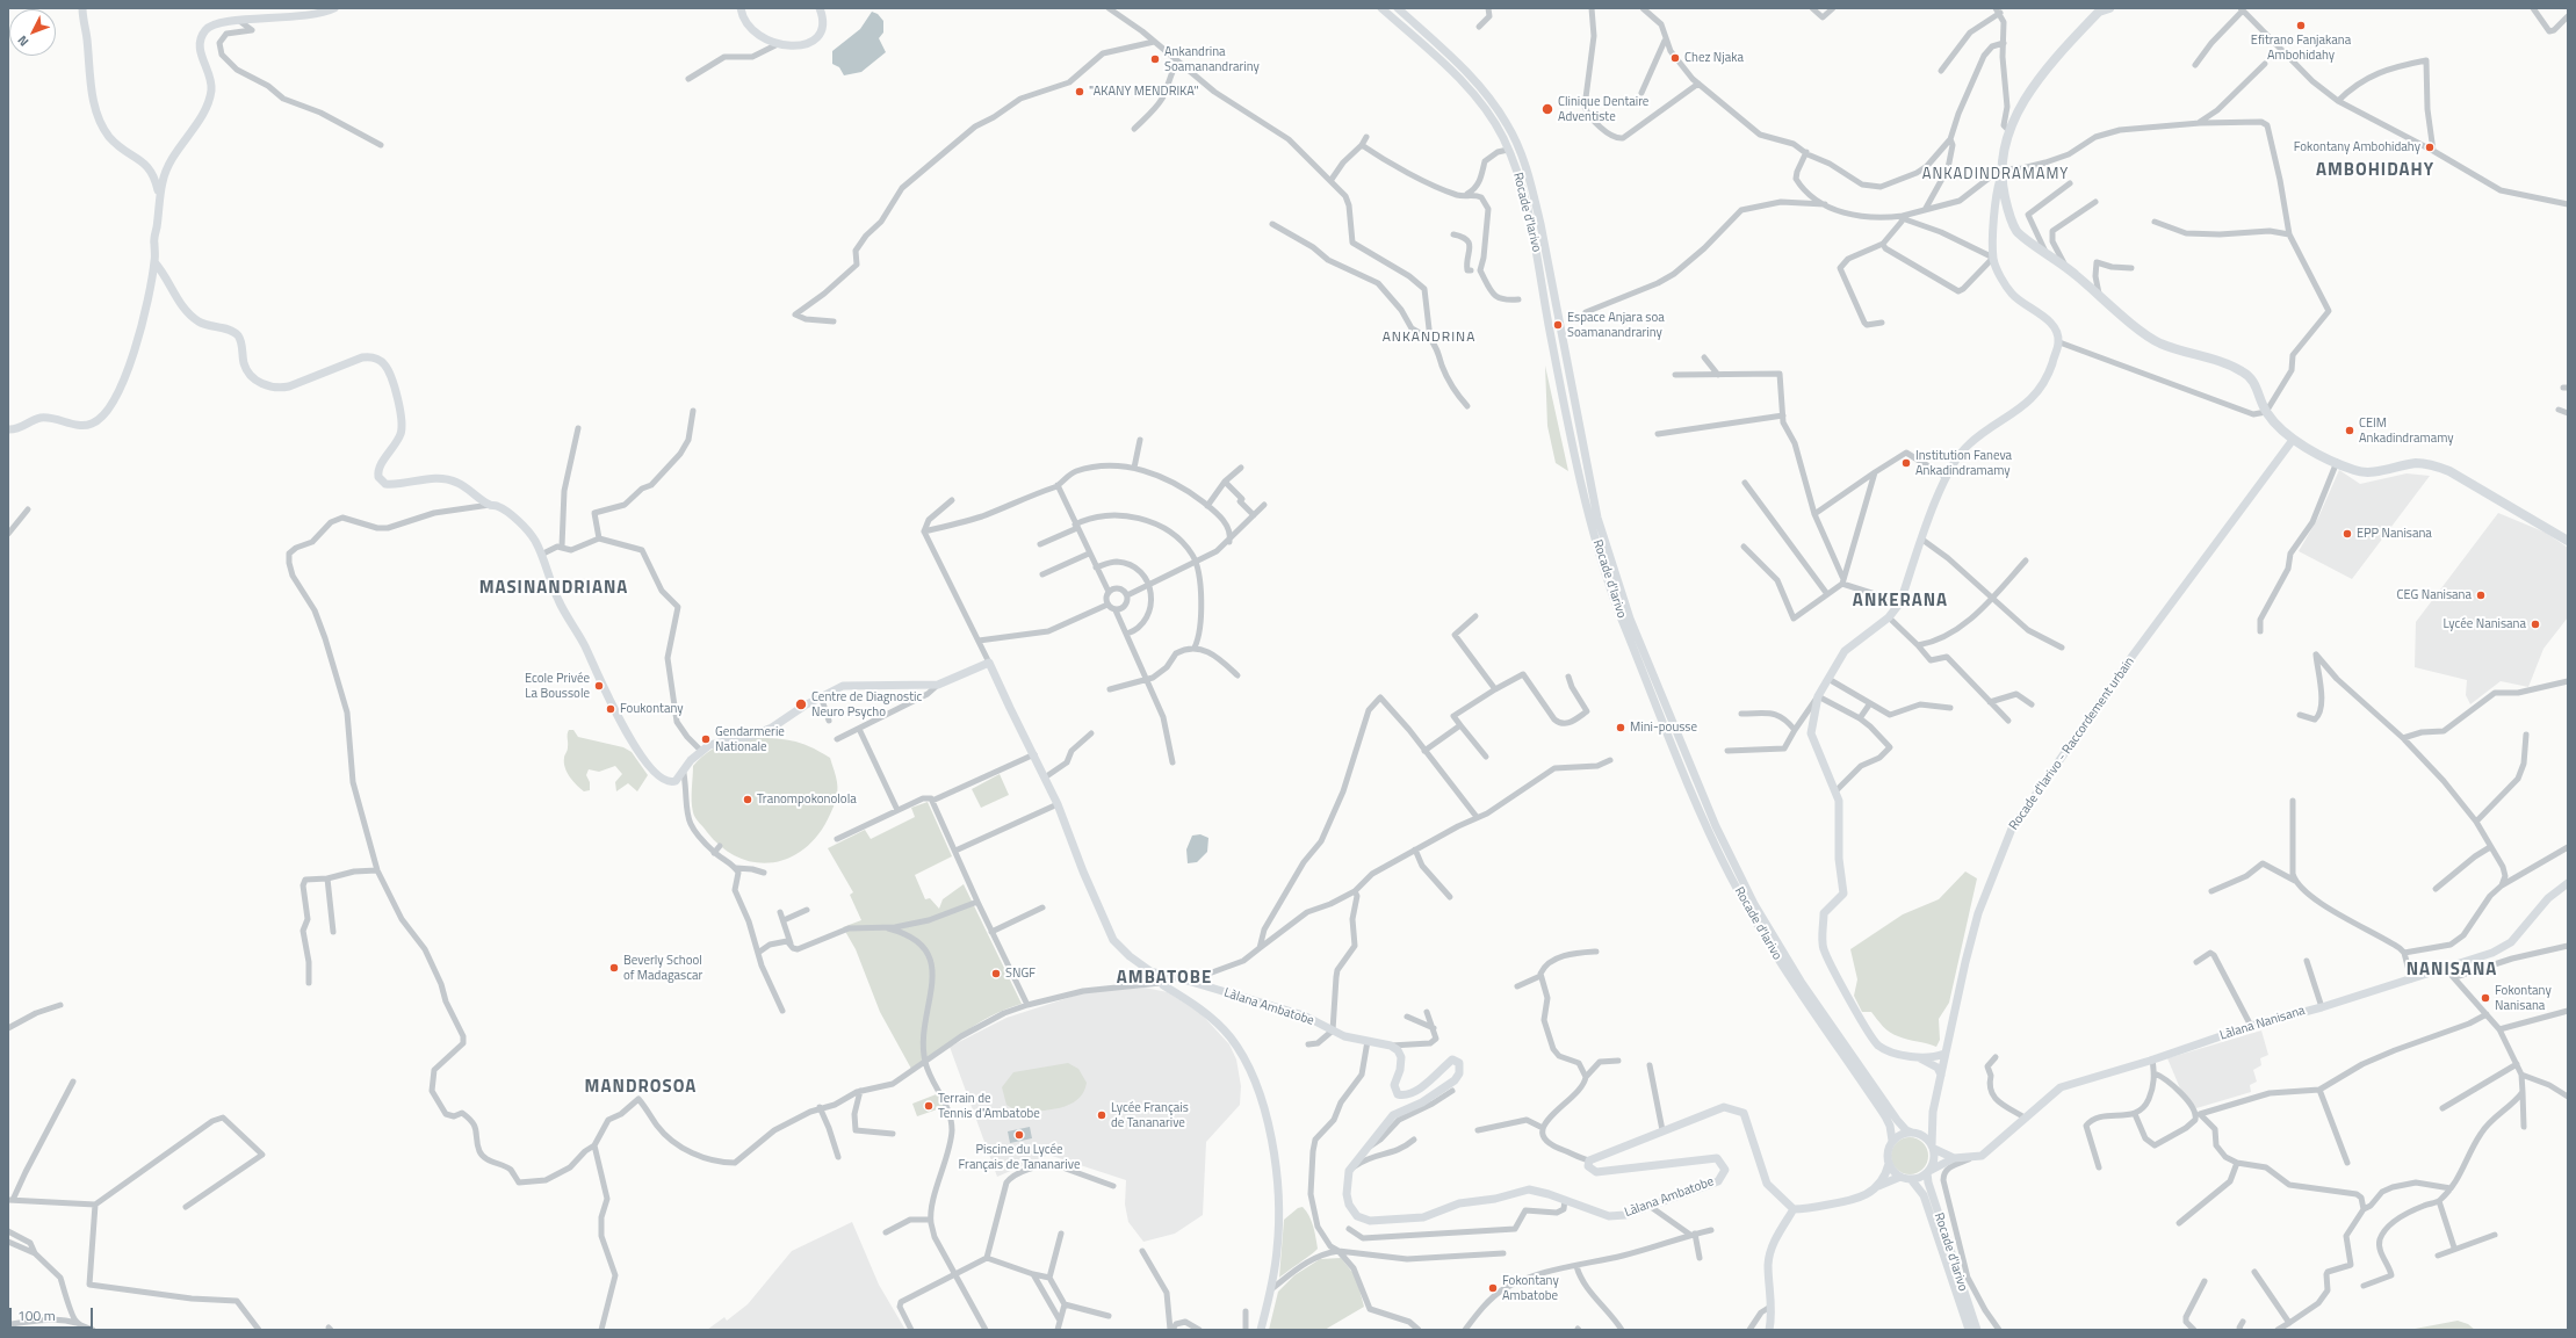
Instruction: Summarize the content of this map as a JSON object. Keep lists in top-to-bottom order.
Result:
{
  "streets": {
    "street": [
      "Rocade d'Iarivo",
      "Rocade d'Iarivo - Raccordement urbain",
      "Làlana Ambatobe",
      "Làlana Nanisana"
    ]
  },
  "crossings": [
    ["Rocade d'Iarivo", "Rocade d'Iarivo - Raccordement urbain"],
    ["Rocade d'Iarivo", "Làlana Nanisana"],
    ["Rocade d'Iarivo - Raccordement urbain", "Làlana Nanisana"]
  ],
  "districts": [
    "AMBOHIDAHY",
    "ANKADINDRAMAMY",
    "ANKANDRINA",
    "MASINANDRIANA",
    "ANKERANA",
    "NANISANA",
    "AMBATOBE",
    "MANDROSOA"
  ],
  "places": [
    "Efitrano Fanjakana Ambohidahy",
    "Chez Njaka",
    "Ankandrina Soamanandrariny",
    "\"AKANY MENDRIKA\"",
    "Clinique Dentaire Adventiste",
    "Fokontany Ambohidahy",
    "Espace Anjara soa Soamanandrariny",
    "CEIM Ankadindramamy",
    "Institution Faneva Ankadindramamy",
    "EPP Nanisana",
    "CEG Nanisana",
    "Lycée Nanisana",
    "Ecole Privée La Boussole",
    "Centre de Diagnostic Neuro Psycho",
    "Foukontany",
    "Mini-pousse",
    "Gendarmerie Nationale",
    "Tranompokonolola",
    "Beverly School of Madagascar",
    "SNGF",
    "Fokontany Nanisana",
    "Terrain de Tennis d'Ambatobe",
    "Lycée Français de Tananarive",
    "Piscine du Lycée Français de Tananarive",
    "Fokontany Ambatobe"
  ],
  "scale_bar": "100 m",
  "north": "bottom left"
}
